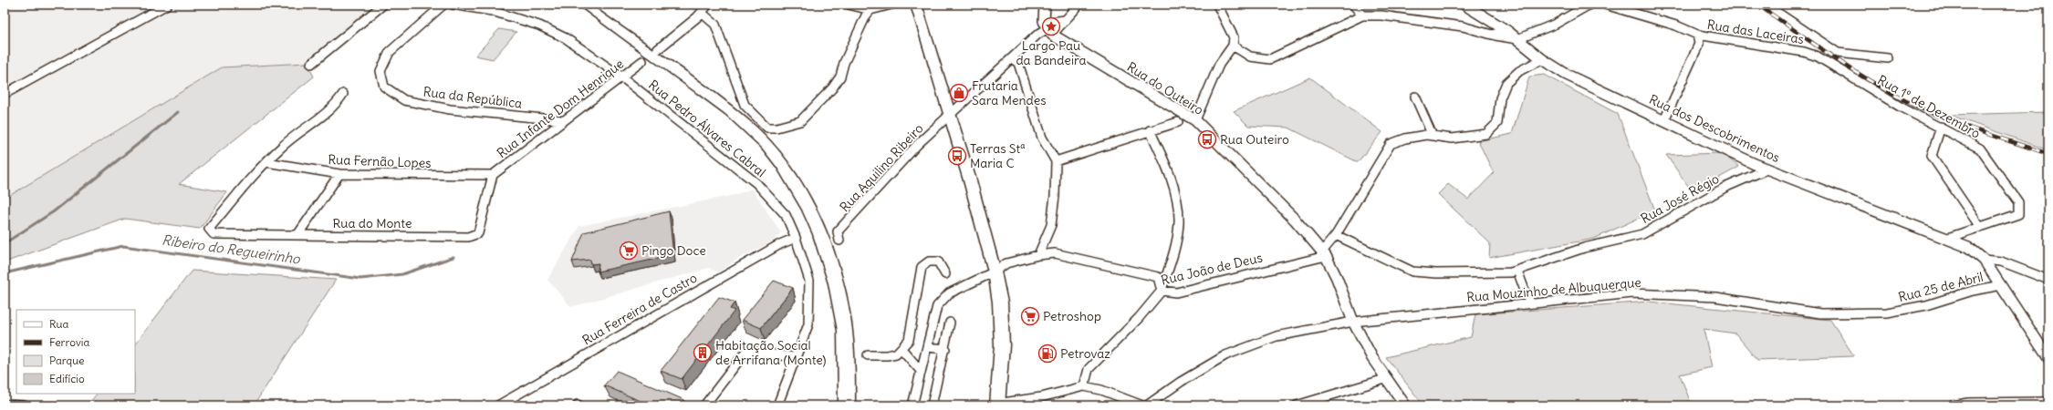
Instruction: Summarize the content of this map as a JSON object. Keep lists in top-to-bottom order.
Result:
{
  "streets": {
    "street": [
      "Rua das Laceiras",
      "Rua do Outeiro",
      "Rua da República",
      "Rua 1º de Dezembro",
      "Rua Infante Dom Henrique",
      "Rua Pedro Álvares Cabral",
      "Rua dos Descobrimentos",
      "Rua Fernão Lopes",
      "Rua Aquilino Ribeiro",
      "Rua José Régio",
      "Rua do Monte",
      "Rua João de Deus",
      "Rua 25 de Abril",
      "Rua Mouzinho de Albuquerque",
      "Rua Ferreira de Castro"
    ]
  },
  "crossings": [
    ["Rua das Laceiras", "Rua 1º de Dezembro"],
    ["Rua do Outeiro", "Rua João de Deus"],
    ["Rua do Outeiro", "Rua Mouzinho de Albuquerque"],
    ["Rua da República", "Rua Infante Dom Henrique"],
    ["Rua Infante Dom Henrique", "Rua Pedro Álvares Cabral"],
    ["Rua Infante Dom Henrique", "Rua Fernão Lopes"],
    ["Rua Infante Dom Henrique", "Rua do Monte"],
    ["Rua Pedro Álvares Cabral", "Rua Ferreira de Castro"],
    ["Rua dos Descobrimentos", "Rua José Régio"],
    ["Rua dos Descobrimentos", "Rua 25 de Abril"],
    ["Rua Fernão Lopes", "Rua do Monte"],
    ["Rua 25 de Abril", "Rua Mouzinho de Albuquerque"]
  ],
  "water": ["Ribeiro do Regueirinho"],
  "places": {
    "place": ["Largo Pau da Bandeira"],
    "shop": ["Frutaria Sara Mendes"],
    "bus stop": ["Rua Outeiro", "Terras Stª Maria C"],
    "supermarket": ["Pingo Doce", "Petroshop"],
    "building": ["Habitação Social de Arrifana (Monte)"],
    "fuel station": ["Petrovaz"]
  },
  "legend": [
    "Rua",
    "Ferrovia",
    "Parque",
    "Edifício"
  ]
}
